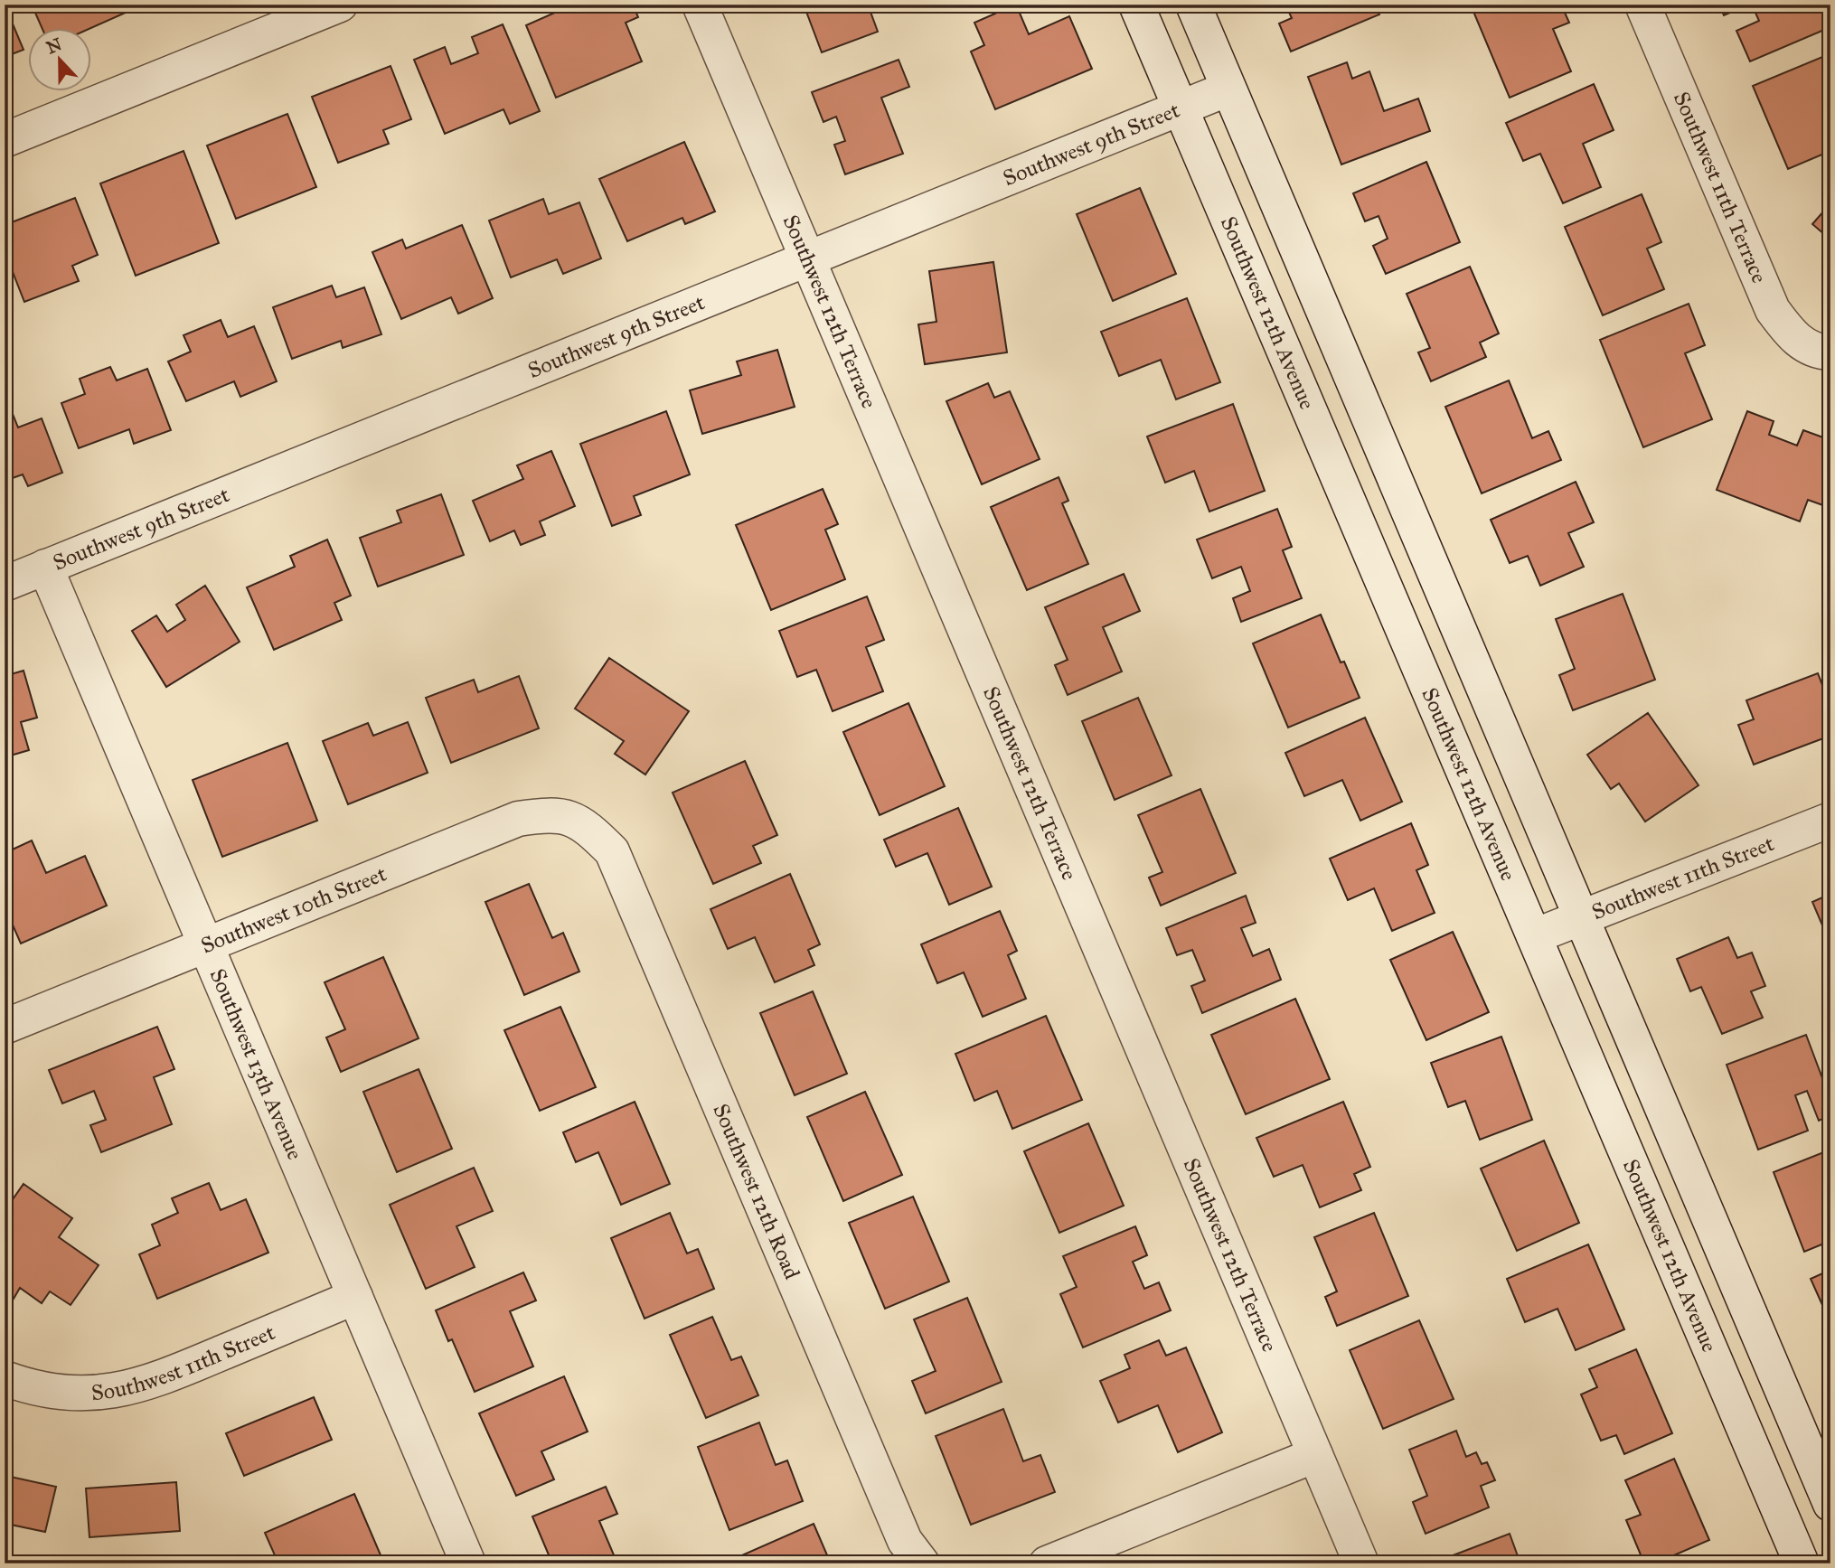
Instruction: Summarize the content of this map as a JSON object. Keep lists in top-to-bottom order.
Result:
{
  "streets": {
    "street": [
      "Southwest 9th Street",
      "Southwest 11th Terrace",
      "Southwest 12th Terrace",
      "Southwest 12th Avenue",
      "Southwest 11th Street",
      "Southwest 10th Street",
      "Southwest 13th Avenue",
      "Southwest 12th Road"
    ]
  },
  "crossings": [
    ["Southwest 9th Street", "Southwest 12th Terrace"],
    ["Southwest 9th Street", "Southwest 12th Avenue"],
    ["Southwest 9th Street", "Southwest 13th Avenue"],
    ["Southwest 12th Avenue", "Southwest 11th Street"],
    ["Southwest 11th Street", "Southwest 13th Avenue"],
    ["Southwest 10th Street", "Southwest 13th Avenue"],
    ["Southwest 10th Street", "Southwest 12th Road"]
  ],
  "north": "top"
}
